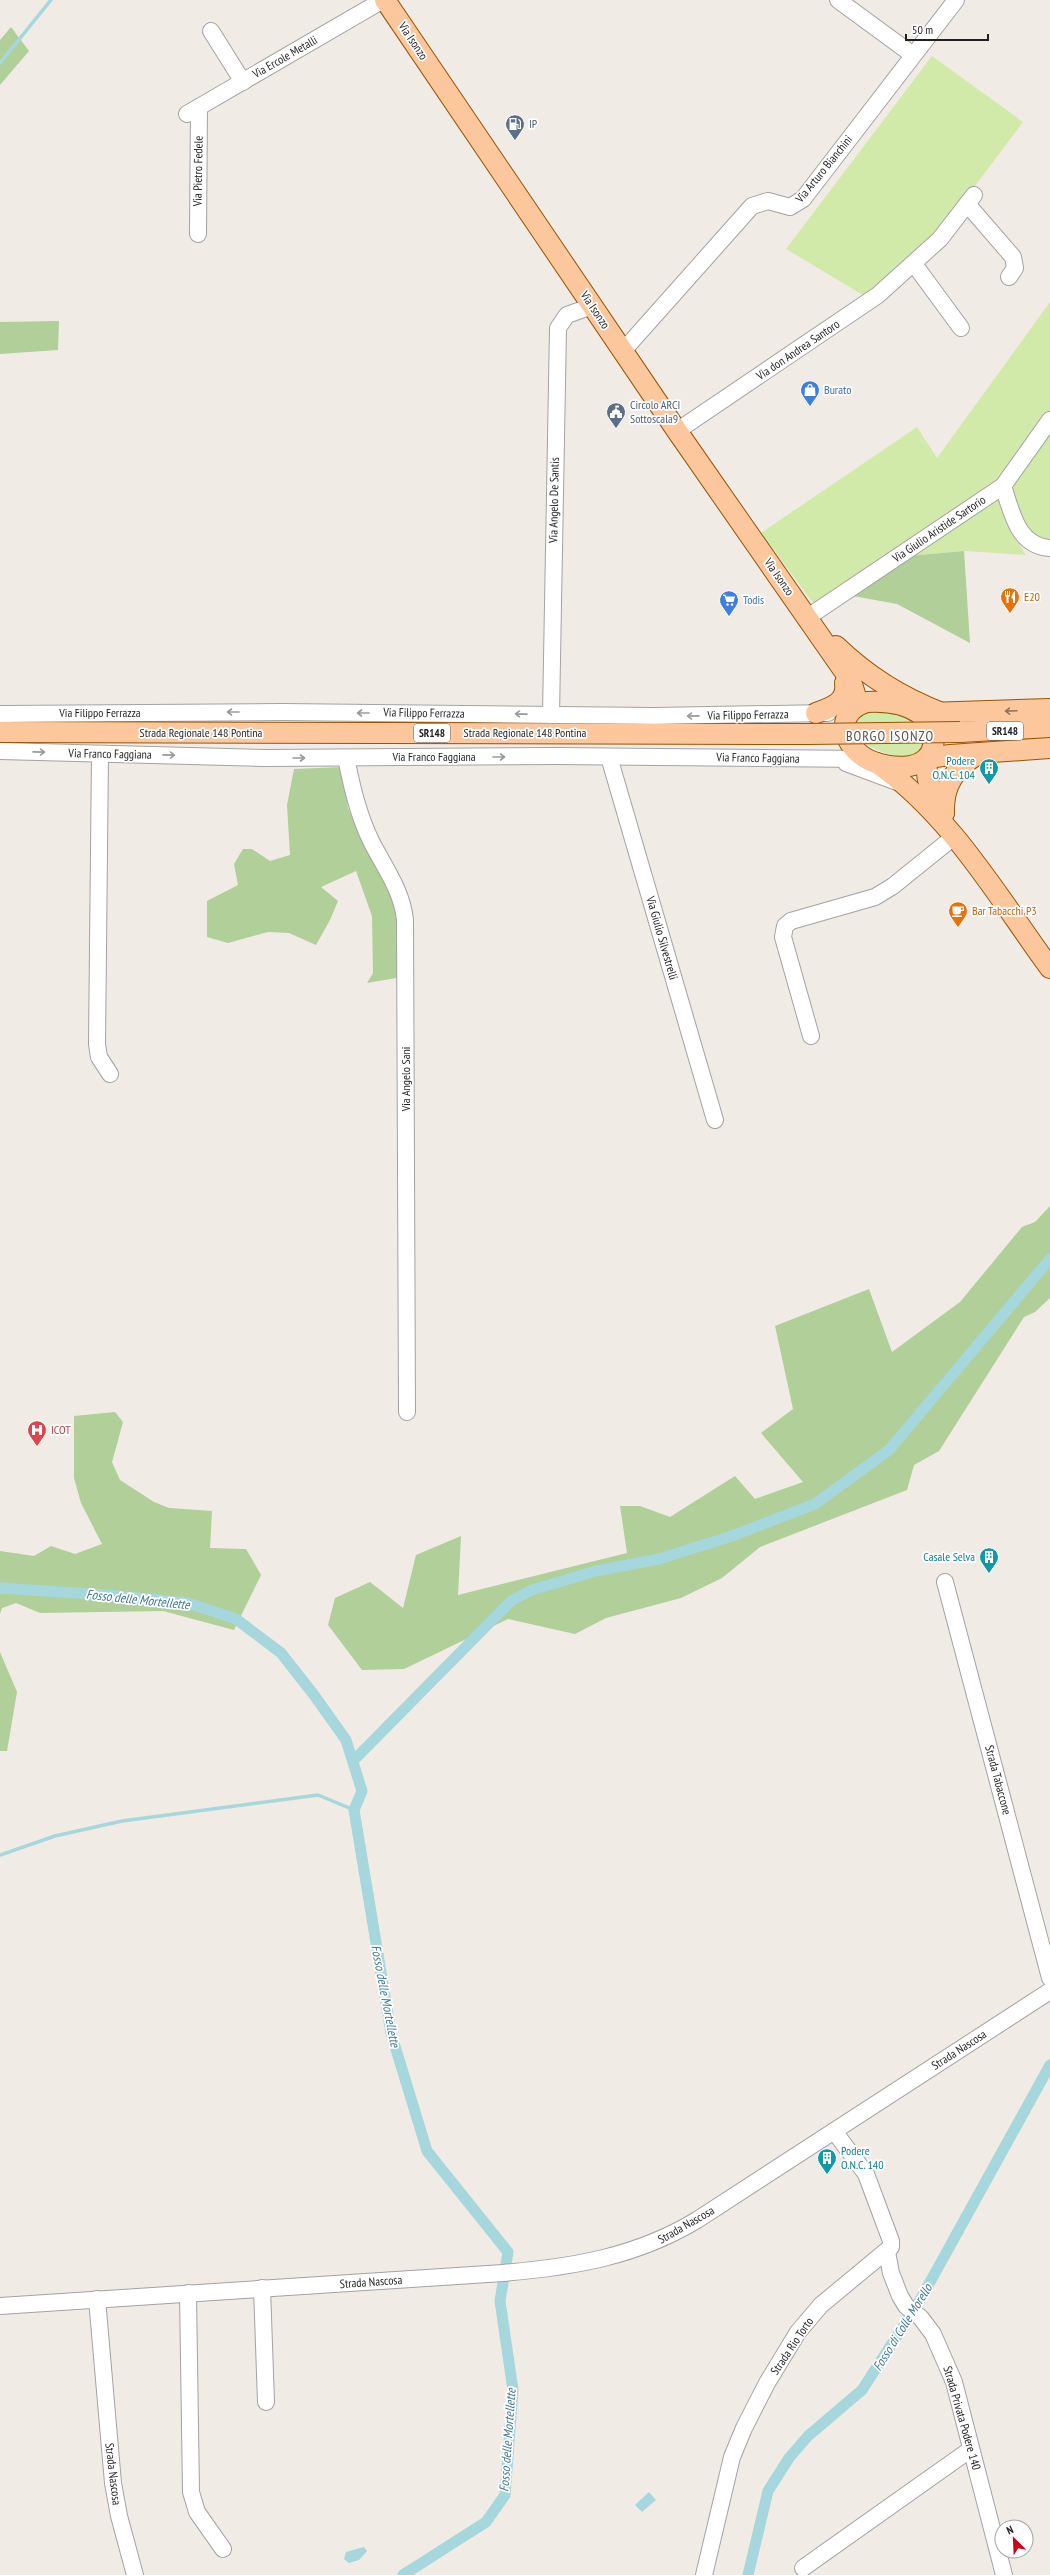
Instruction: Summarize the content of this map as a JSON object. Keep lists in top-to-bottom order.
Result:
{
  "streets": {
    "main road": ["Via Isonzo", "SR148", "Strada Regionale 148 Pontina"],
    "street": [
      "Via Ercole Metalli",
      "Via Arturo Bianchini",
      "Via Pietro Fedele",
      "Via don Andrea Santoro",
      "Via Angelo De Santis",
      "Via Giulio Aristide Sartorio",
      "Via Filippo Ferrazza",
      "Via Franco Faggiana",
      "Via Giulio Silvestrelli",
      "Via Angelo Sani",
      "Strada Tabaccone",
      "Strada Nascosa",
      "Strada Rio Torto",
      "Strada Privata Podere 140"
    ]
  },
  "crossings": [
    ["Via Isonzo", "Via Ercole Metalli"],
    ["Via Isonzo", "Via Arturo Bianchini"],
    ["Via Isonzo", "Via don Andrea Santoro"],
    ["Via Isonzo", "Via Angelo De Santis"],
    ["Via Isonzo", "Via Giulio Aristide Sartorio"],
    ["Via Ercole Metalli", "Via Pietro Fedele"],
    ["Via Angelo De Santis", "Via Filippo Ferrazza"],
    ["Via Filippo Ferrazza", "Via Franco Faggiana"],
    ["Via Franco Faggiana", "Via Giulio Silvestrelli"],
    ["Via Franco Faggiana", "Via Angelo Sani"],
    ["Strada Rio Torto", "Strada Privata Podere 140"]
  ],
  "one_way": ["Via Filippo Ferrazza", "Via Franco Faggiana"],
  "districts": ["BORGO ISONZO"],
  "water": ["Fosso delle Mortellette", "Fosso di Colle Morello"],
  "places": {
    "fuel station": ["IP"],
    "shop": ["Burato"],
    "public building": ["Circolo ARCI Sottoscala9"],
    "restaurant": ["E20"],
    "supermarket": ["Todis"],
    "building": ["Podere O.N.C. 104", "Casale Selva", "Podere O.N.C. 140"],
    "cafe": ["Bar Tabacchi P3"],
    "hospital": ["ICOT"]
  },
  "scale_bar": "50 m",
  "north": "top left"
}
